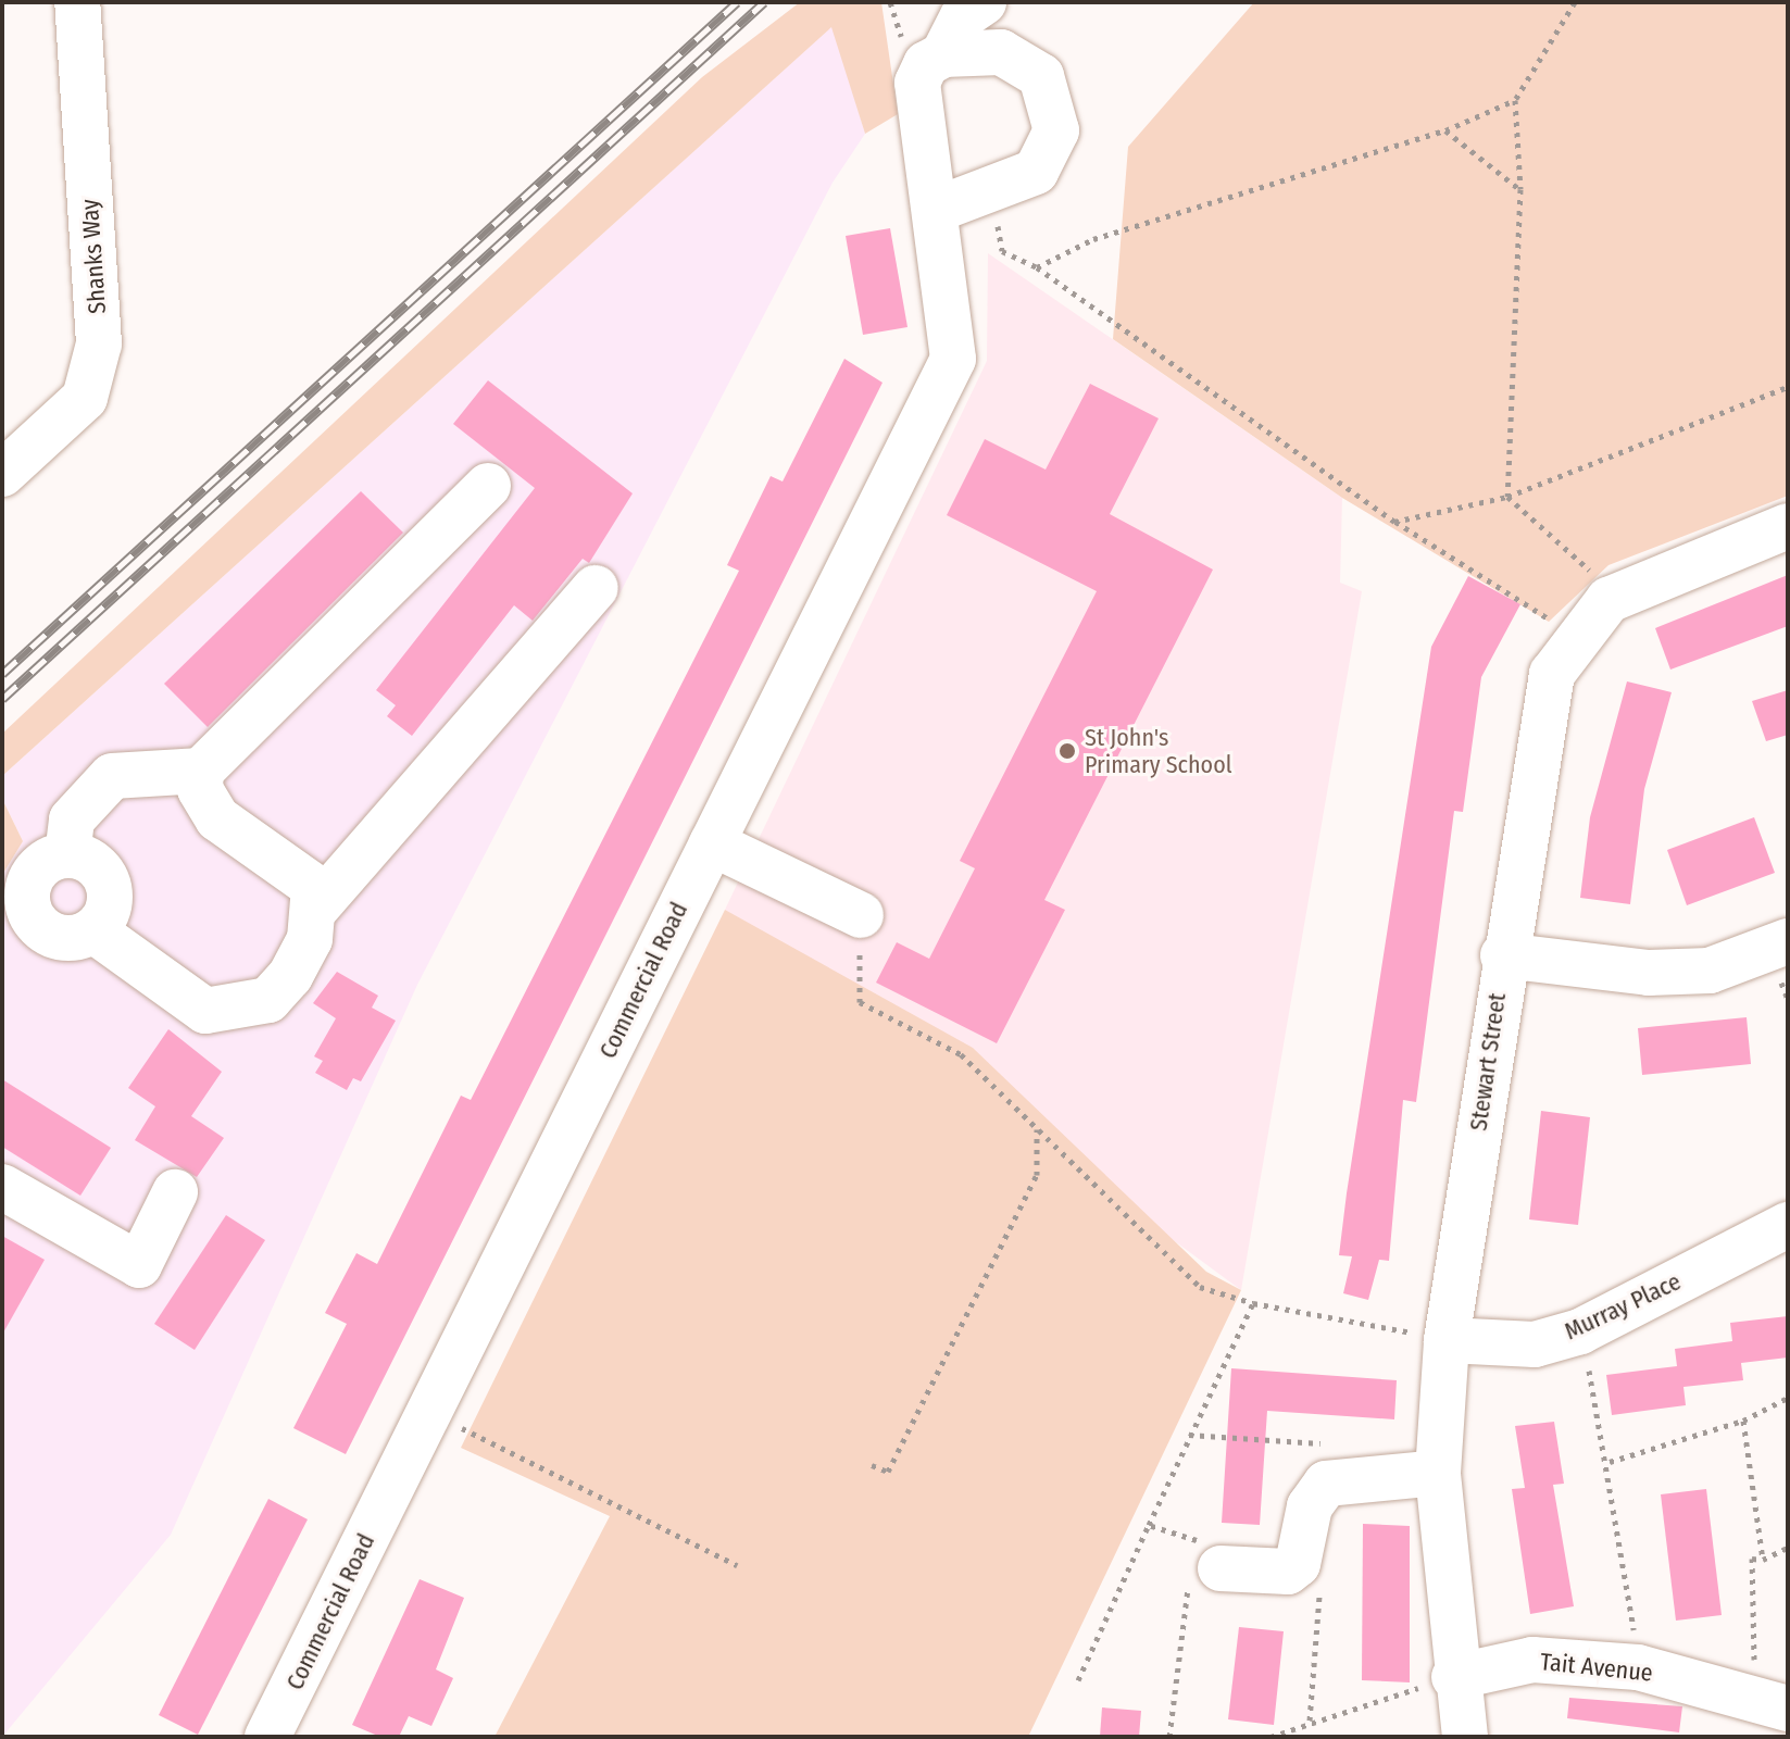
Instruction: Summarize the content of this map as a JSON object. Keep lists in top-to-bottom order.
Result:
{
  "streets": {
    "street": [
      "Shanks Way",
      "Commercial Road",
      "Stewart Street",
      "Murray Place",
      "Tait Avenue"
    ]
  },
  "crossings": [
    ["Stewart Street", "Murray Place"],
    ["Stewart Street", "Tait Avenue"]
  ],
  "places": ["St John's Primary School"]
}
